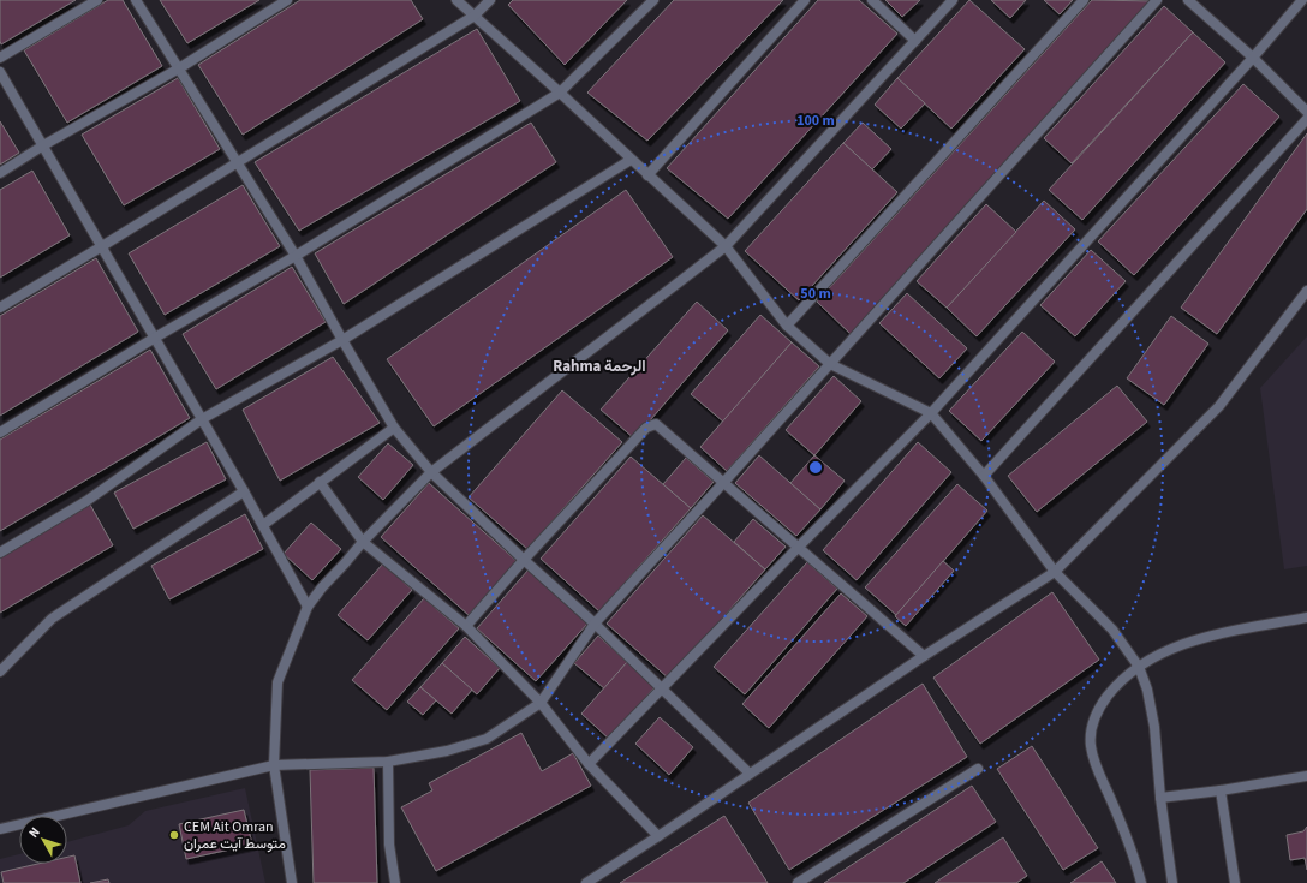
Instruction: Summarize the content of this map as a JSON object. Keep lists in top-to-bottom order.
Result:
{
  "districts": ["Rahma الرحمة"],
  "places": ["CEM Ait Omran متوسط آيت عمران"],
  "north": "top left",
  "rings": ["100 m", "50 m"]
}
